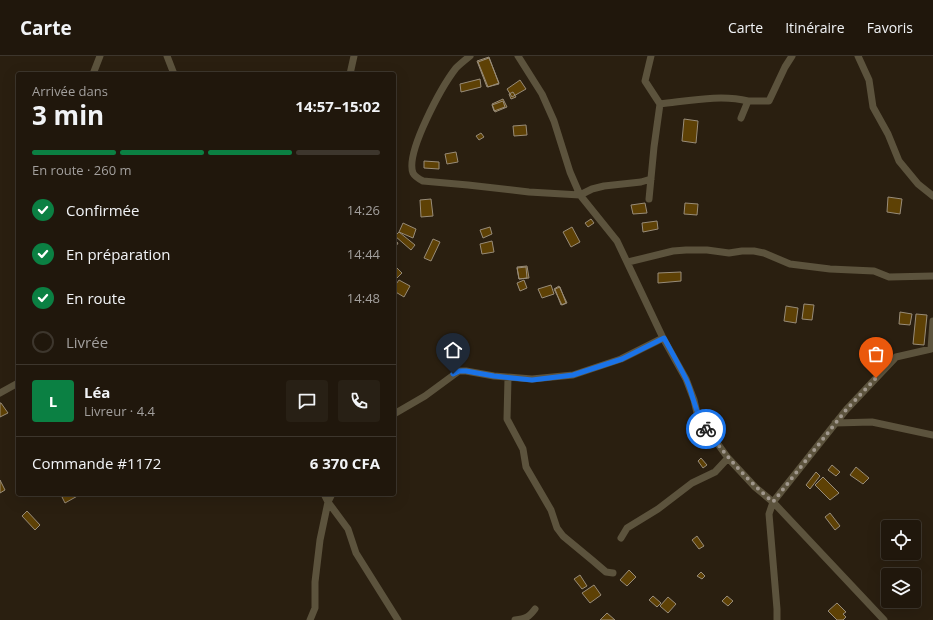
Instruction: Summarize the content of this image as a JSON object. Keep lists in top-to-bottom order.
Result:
{
  "page": {
    "header": "Carte",
    "nav": ["Carte", "Itinéraire", "Favoris"],
    "heading": ["3 min", "Arrivée dans", "14:57–15:02"],
    "panel": [
      "Léa",
      "Livreur · 4.4",
      "Commande #1172",
      "6 370 CFA"
    ],
    "bar": "En route · 260 m",
    "list": [
      ["Confirmée", "14:26"],
      ["En préparation", "14:44"],
      ["En route", "14:48"],
      "Livrée"
    ],
    "round": "L"
  }
}
